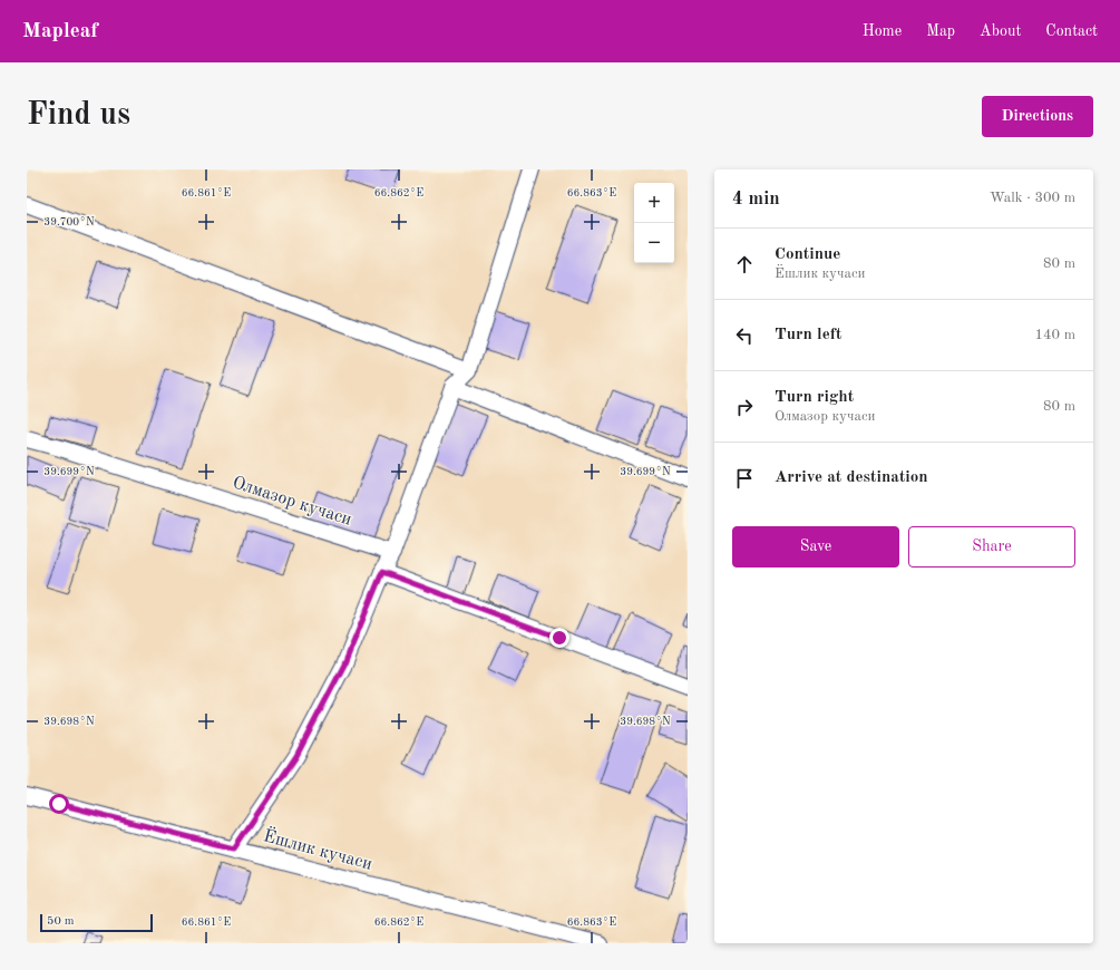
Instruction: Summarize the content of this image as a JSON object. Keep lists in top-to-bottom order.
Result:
{
  "streets": {
    "street": ["Олмазор кучаси", "Ёшлик кучаси"]
  },
  "scale_bar": "50 m",
  "page": {
    "header": "Mapleaf",
    "nav": [
      "Home",
      "Map",
      "About",
      "Contact"
    ],
    "buttons": [
      "Directions",
      ["Save", "Share"]
    ],
    "title": "Find us",
    "heading": ["4 min", "Walk · 300 m"],
    "map_buttons": ["+", "−"],
    "list": [
      ["Continue", "Ёшлик кучаси", "80 m"],
      ["Turn left", "140 m"],
      ["Turn right", "Олмазор кучаси", "80 m"],
      "Arrive at destination"
    ],
    "scale": "50 m"
  },
  "coordinates": [
    "66.861°E",
    "66.862°E",
    "66.863°E",
    "39.700°N",
    "39.699°N",
    "39.698°N"
  ]
}
